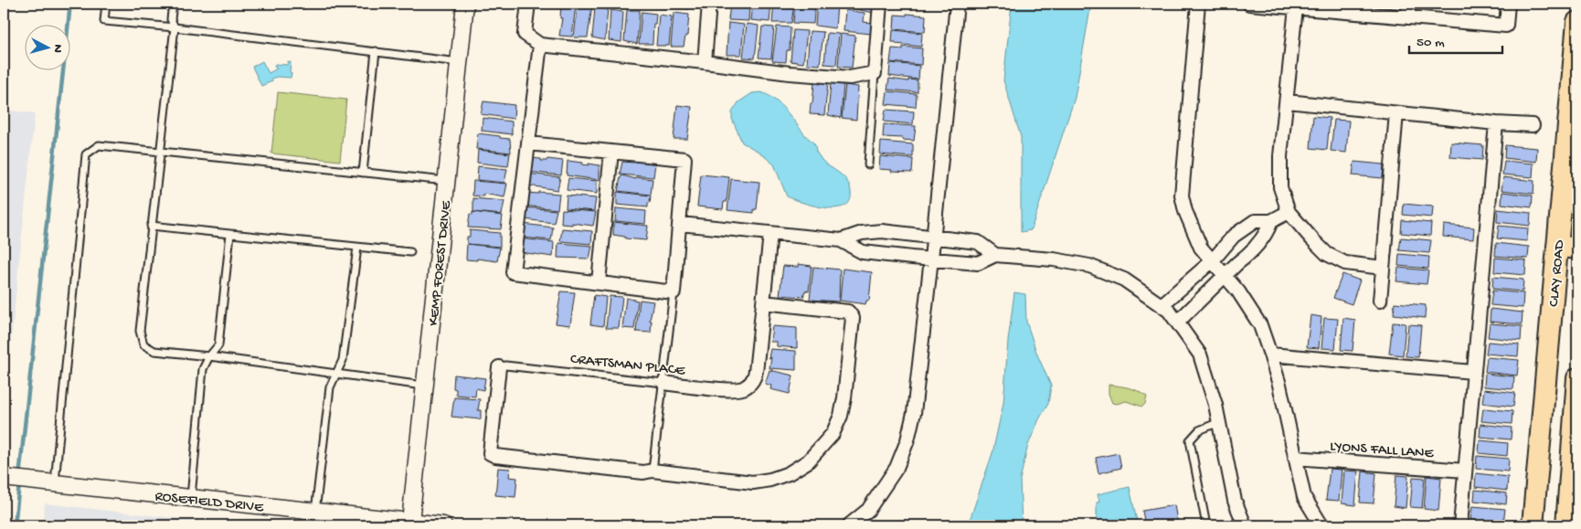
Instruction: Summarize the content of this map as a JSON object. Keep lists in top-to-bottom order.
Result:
{
  "streets": {
    "main road": ["CLAY ROAD"],
    "street": [
      "KEMP FOREST DRIVE",
      "CRAFTSMAN PLACE",
      "LYONS FALL LANE",
      "ROSEFIELD DRIVE"
    ]
  },
  "crossings": [
    ["KEMP FOREST DRIVE", "ROSEFIELD DRIVE"]
  ],
  "scale_bar": "50 m",
  "north": "right"
}
